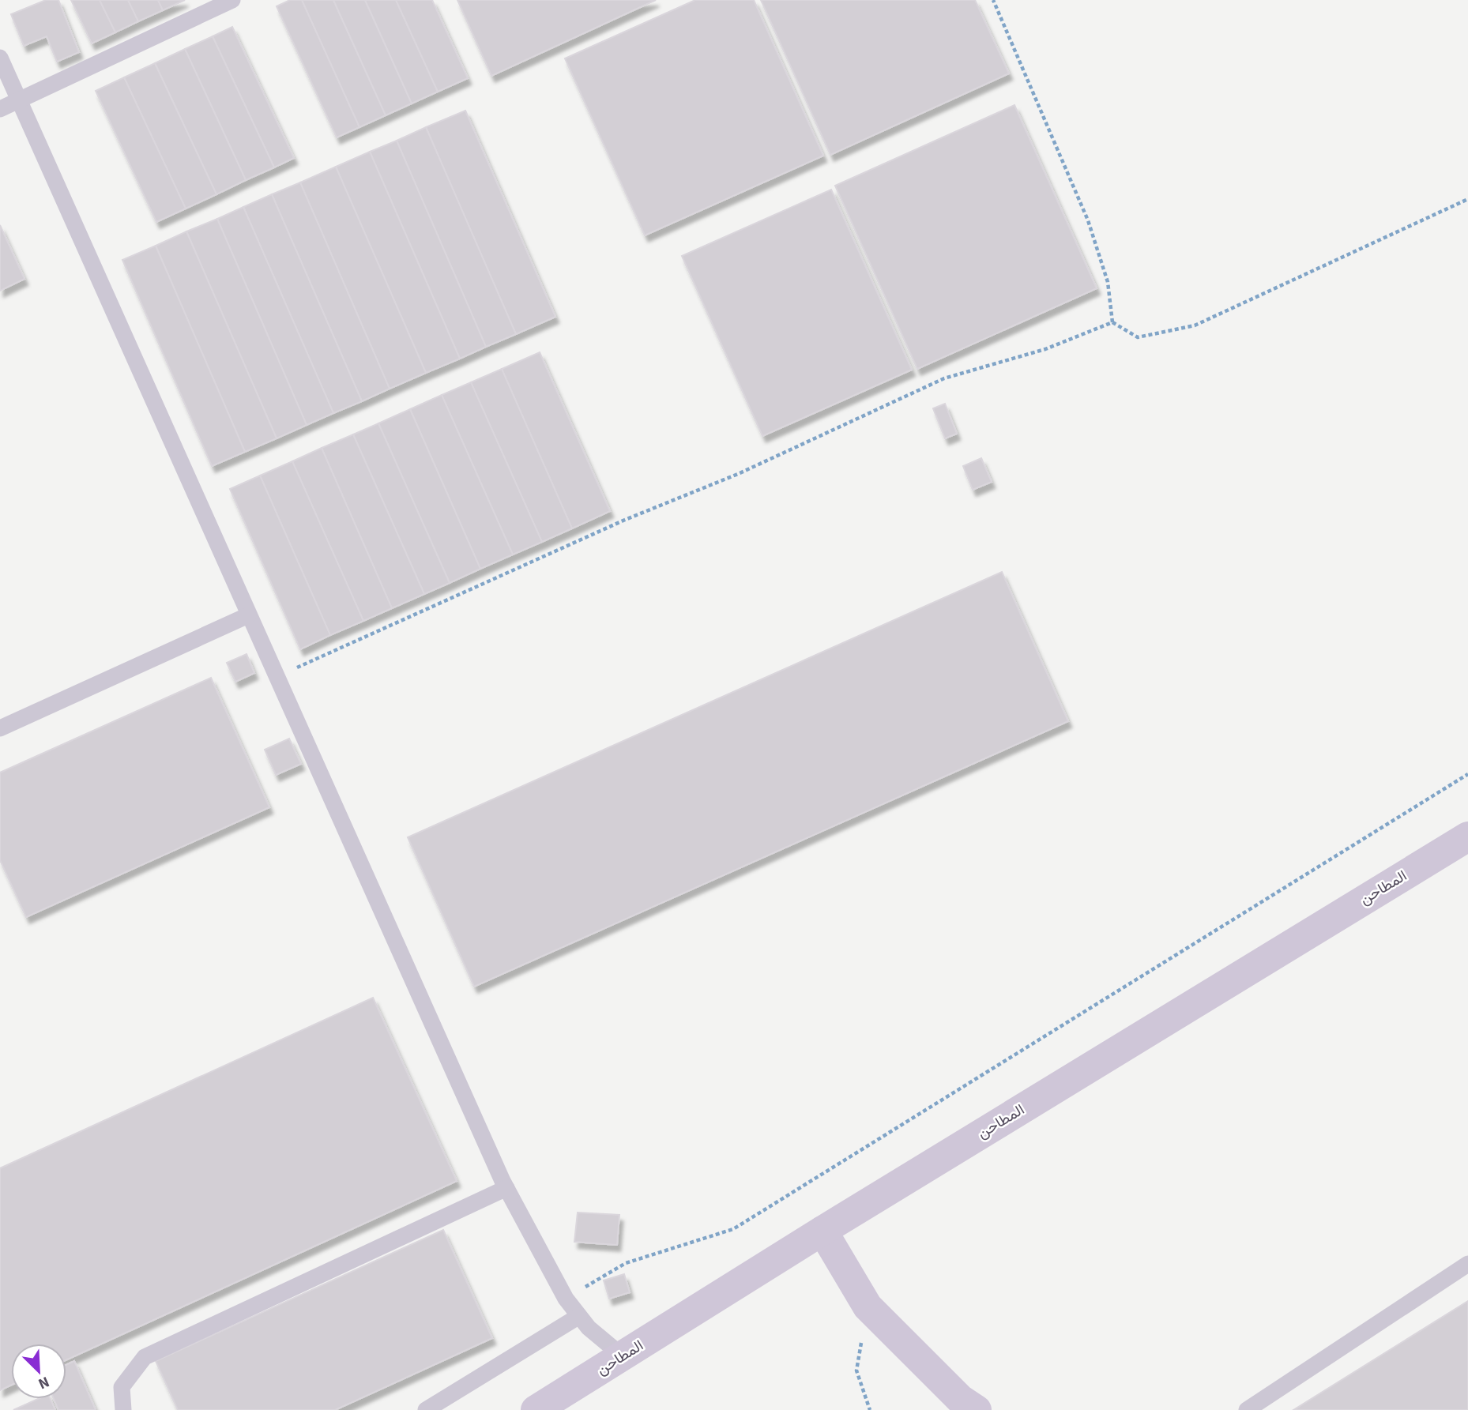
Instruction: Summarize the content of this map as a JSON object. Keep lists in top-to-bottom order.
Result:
{
  "streets": {
    "main road": ["المطاحن"]
  },
  "north": "bottom right"
}
